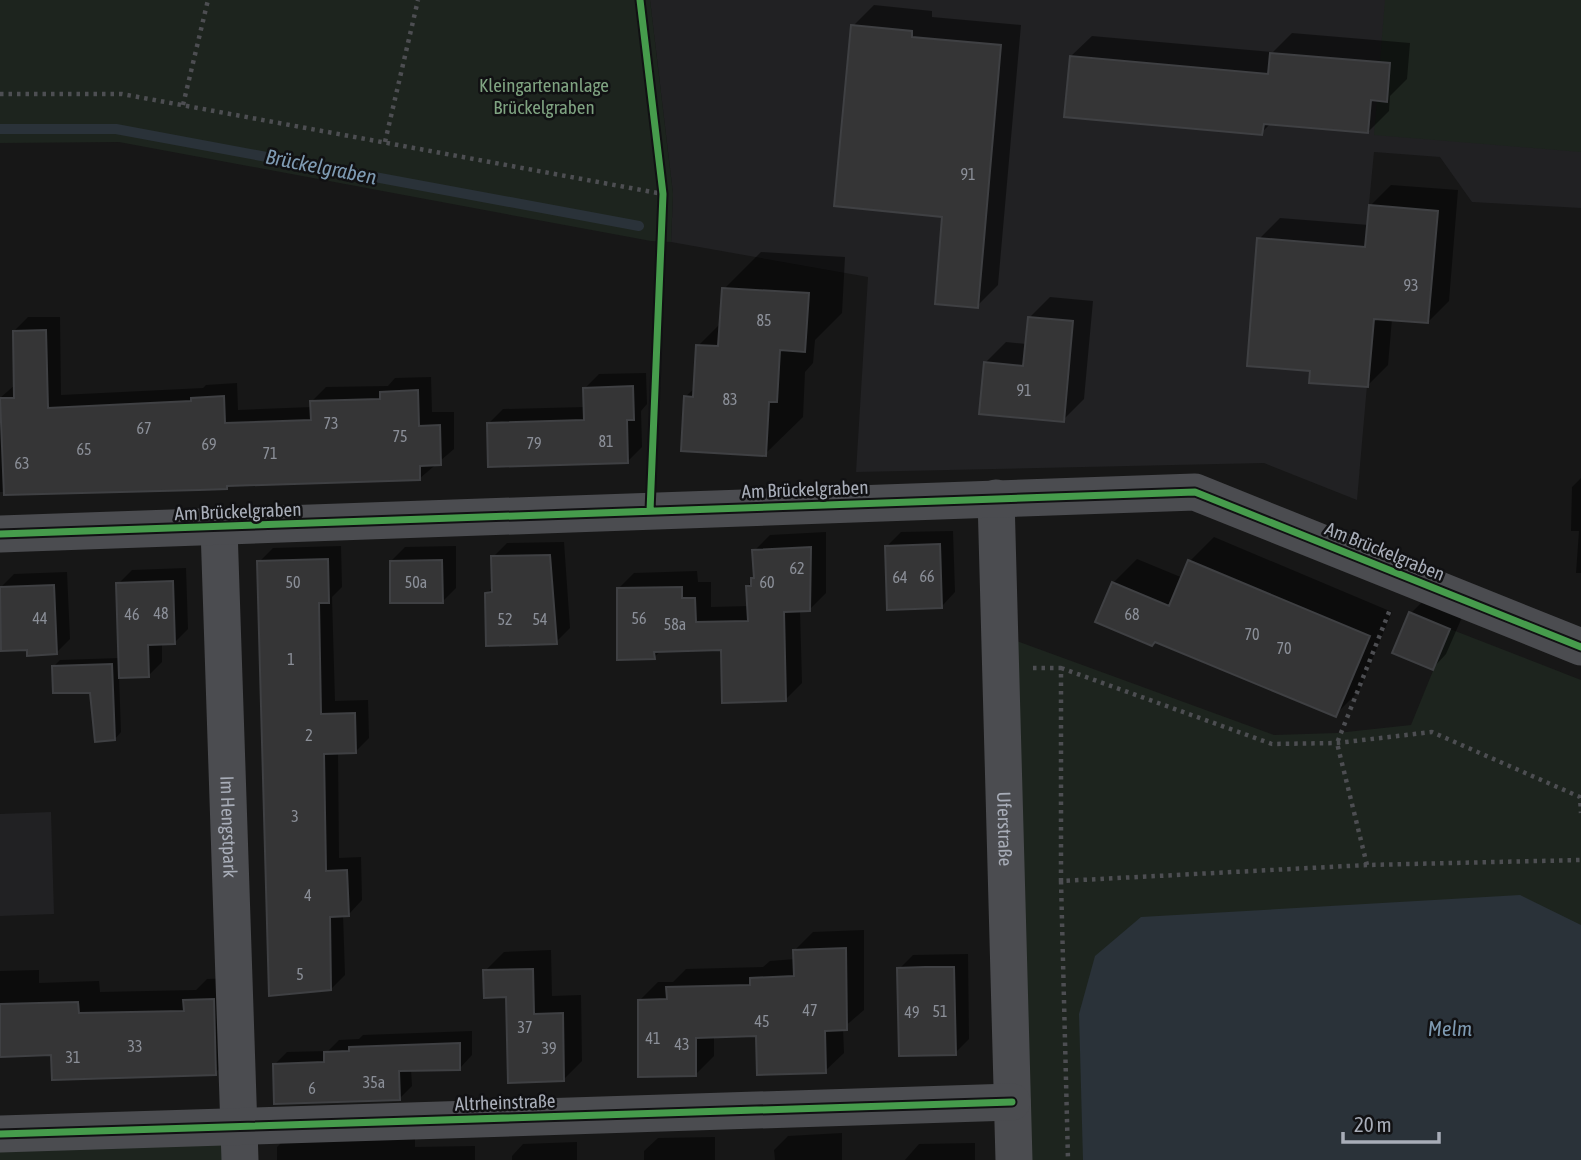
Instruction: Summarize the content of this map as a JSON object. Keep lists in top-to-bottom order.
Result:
{
  "streets": {
    "street": [
      "Am Brückelgraben",
      "Im Hengstpark",
      "Uferstraße",
      "Altrheinstraße"
    ]
  },
  "crossings": [
    ["Am Brückelgraben", "Im Hengstpark"],
    ["Am Brückelgraben", "Uferstraße"],
    ["Im Hengstpark", "Altrheinstraße"],
    ["Uferstraße", "Altrheinstraße"]
  ],
  "water": ["Brückelgraben", "Melm"],
  "parks": ["Kleingartenanlage Brückelgraben"],
  "house_numbers": [
    "91",
    "93",
    "85",
    "91",
    "83",
    "73",
    "67",
    "75",
    "81",
    "79",
    "69",
    "65",
    "71",
    "63",
    "62",
    "66",
    "64",
    "50",
    "50a",
    "60",
    "48",
    "46",
    "68",
    "44",
    "56",
    "52",
    "54",
    "58a",
    "70",
    "70",
    "1",
    "2",
    "3",
    "4",
    "5",
    "47",
    "51",
    "49",
    "45",
    "37",
    "41",
    "43",
    "33",
    "39",
    "31",
    "35a",
    "6"
  ],
  "scale_bar": "20 m"
}
